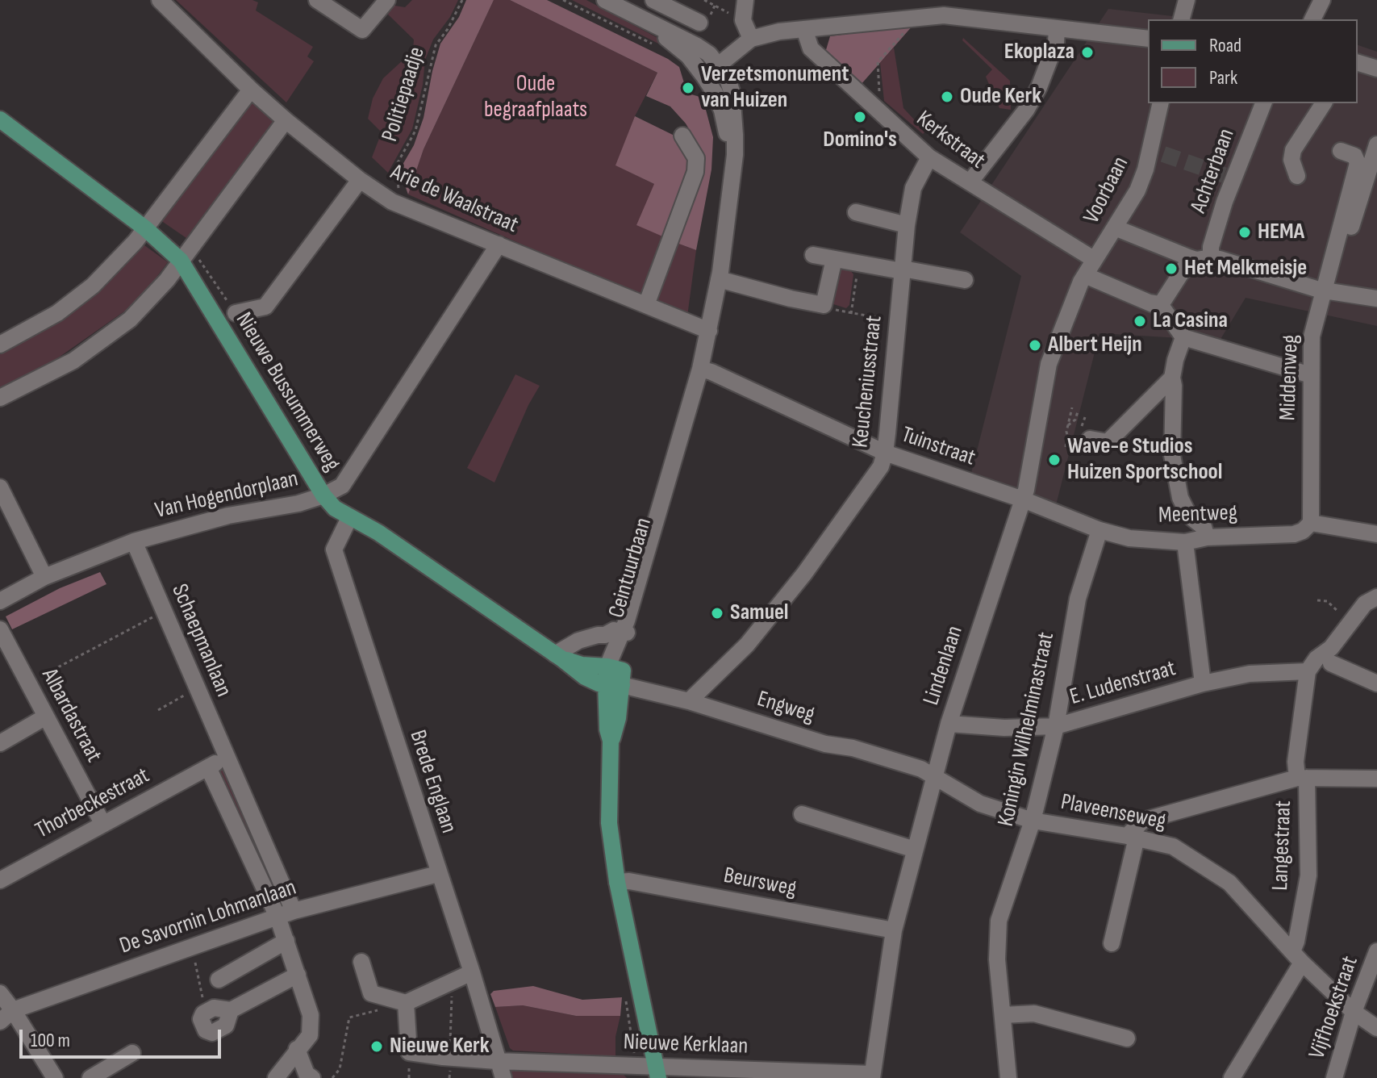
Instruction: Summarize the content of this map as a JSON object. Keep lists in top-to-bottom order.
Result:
{
  "streets": {
    "main road": ["Nieuwe Bussummerweg", "Ceintuurbaan"],
    "street": [
      "Kerkstraat",
      "Achterbaan",
      "Voorbaan",
      "Arie de Waalstraat",
      "Middenweg",
      "Keucheniusstraat",
      "Tuinstraat",
      "Van Hogendorplaan",
      "Meentweg",
      "Schaepmanlaan",
      "Lindenlaan",
      "E. Ludenstraat",
      "Engweg",
      "Albardastraat",
      "Koningin Wilhelminastraat",
      "Brede Englaan",
      "Thorbeckestraat",
      "Plaveenseweg",
      "Langestraat",
      "Beursweg",
      "De Savornin Lohmanlaan",
      "Vijfhoekstraat",
      "Nieuwe Kerklaan"
    ],
    "path": ["Politiepaadje"]
  },
  "crossings": [
    ["Politiepaadje", "Arie de Waalstraat"],
    ["Kerkstraat", "Voorbaan"],
    ["Kerkstraat", "Keucheniusstraat"],
    ["Kerkstraat", "Lindenlaan"],
    ["Voorbaan", "Lindenlaan"],
    ["Arie de Waalstraat", "Van Hogendorplaan"],
    ["Arie de Waalstraat", "Ceintuurbaan"],
    ["Middenweg", "Meentweg"],
    ["Keucheniusstraat", "Tuinstraat"],
    ["Keucheniusstraat", "Engweg"],
    ["Nieuwe Bussummerweg", "Van Hogendorplaan"],
    ["Nieuwe Bussummerweg", "Ceintuurbaan"],
    ["Nieuwe Bussummerweg", "Engweg"],
    ["Nieuwe Bussummerweg", "Brede Englaan"],
    ["Tuinstraat", "Meentweg"],
    ["Tuinstraat", "Ceintuurbaan"],
    ["Tuinstraat", "Lindenlaan"],
    ["Van Hogendorplaan", "Schaepmanlaan"],
    ["Meentweg", "Lindenlaan"],
    ["Meentweg", "Koningin Wilhelminastraat"],
    ["Ceintuurbaan", "Engweg"],
    ["Ceintuurbaan", "Beursweg"],
    ["Ceintuurbaan", "Nieuwe Kerklaan"],
    ["Schaepmanlaan", "De Savornin Lohmanlaan"],
    ["Lindenlaan", "E. Ludenstraat"],
    ["Lindenlaan", "Engweg"],
    ["Lindenlaan", "Plaveenseweg"],
    ["Lindenlaan", "Beursweg"],
    ["Lindenlaan", "Nieuwe Kerklaan"],
    ["E. Ludenstraat", "Koningin Wilhelminastraat"],
    ["E. Ludenstraat", "Langestraat"],
    ["Engweg", "Plaveenseweg"],
    ["Albardastraat", "Thorbeckestraat"],
    ["Koningin Wilhelminastraat", "Plaveenseweg"],
    ["Brede Englaan", "De Savornin Lohmanlaan"],
    ["Brede Englaan", "Nieuwe Kerklaan"],
    ["Plaveenseweg", "Langestraat"],
    ["Plaveenseweg", "Vijfhoekstraat"]
  ],
  "parks": ["Oude begraafplaats"],
  "places": [
    "Ekoplaza",
    "Verzetsmonument van Huizen",
    "Oude Kerk",
    "Domino's",
    "HEMA",
    "Het Melkmeisje",
    "La Casina",
    "Albert Heijn",
    "Wave-e Studios Huizen Sportschool",
    "Samuel",
    "Nieuwe Kerk"
  ],
  "legend": ["Road", "Park"],
  "scale_bar": "100 m"
}
